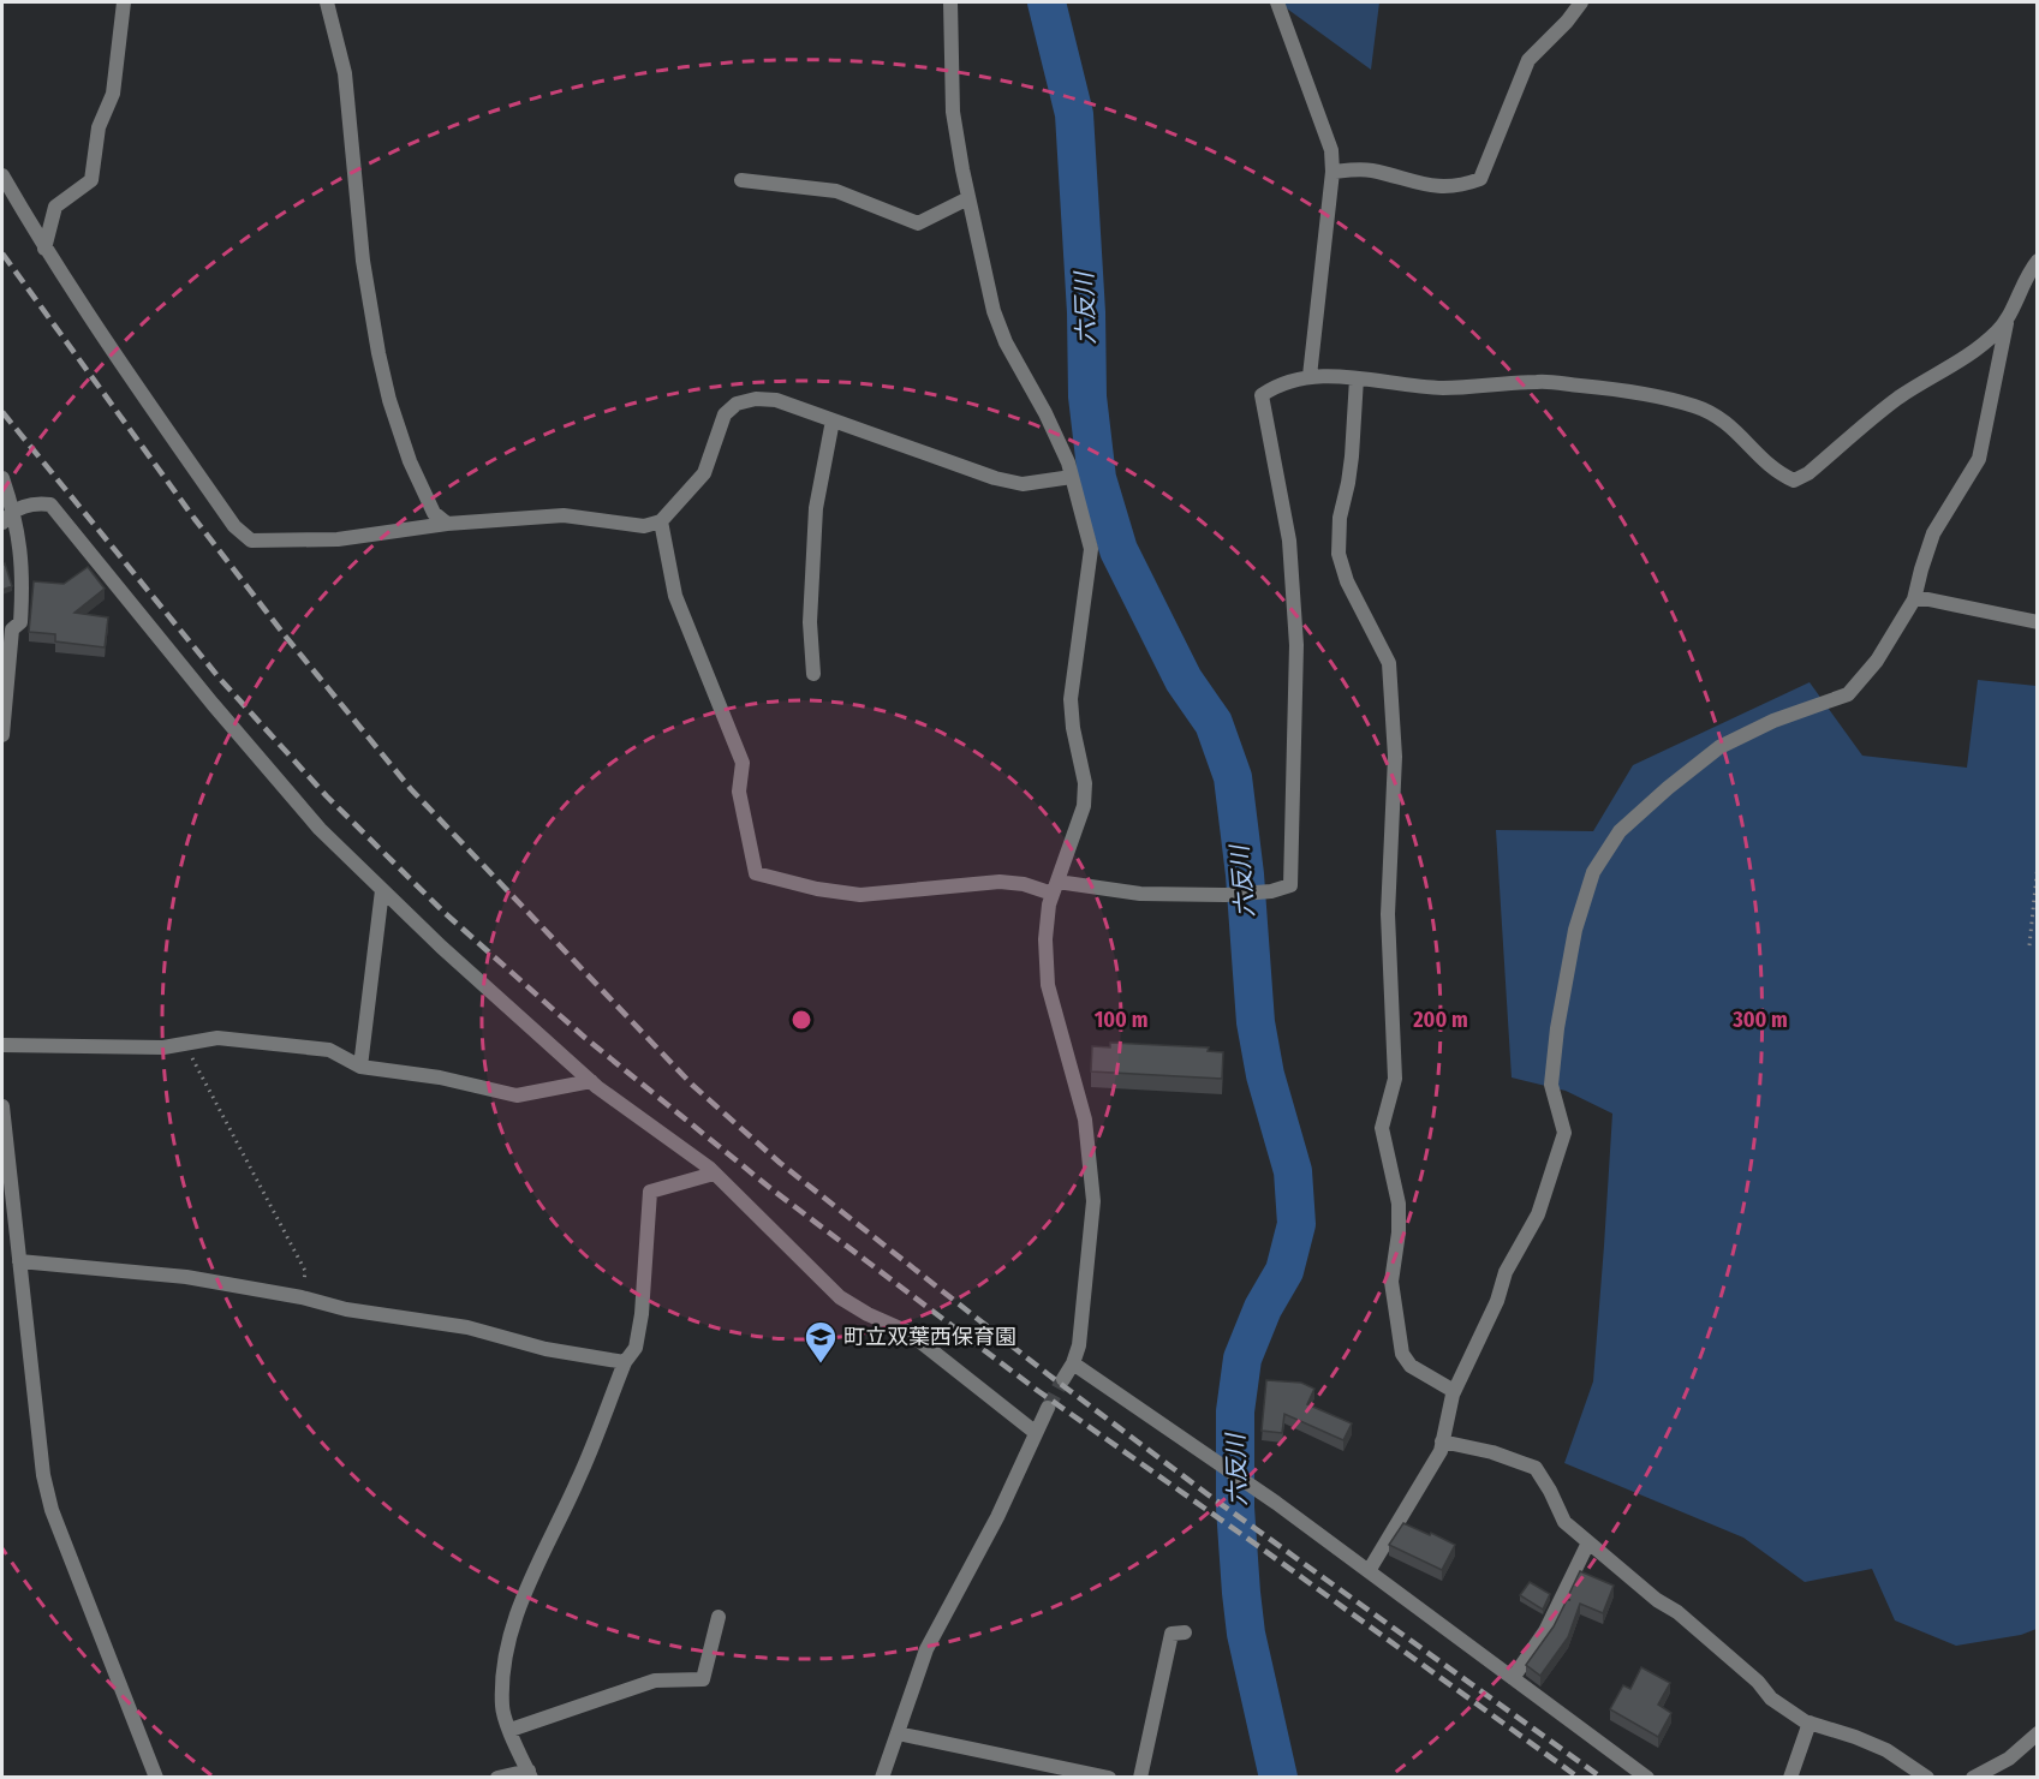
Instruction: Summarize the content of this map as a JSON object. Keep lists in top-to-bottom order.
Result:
{
  "water": ["六反川"],
  "places": {
    "school or university": ["町立双葉西保育園"]
  },
  "rings": ["100 m", "200 m", "300 m"]
}
